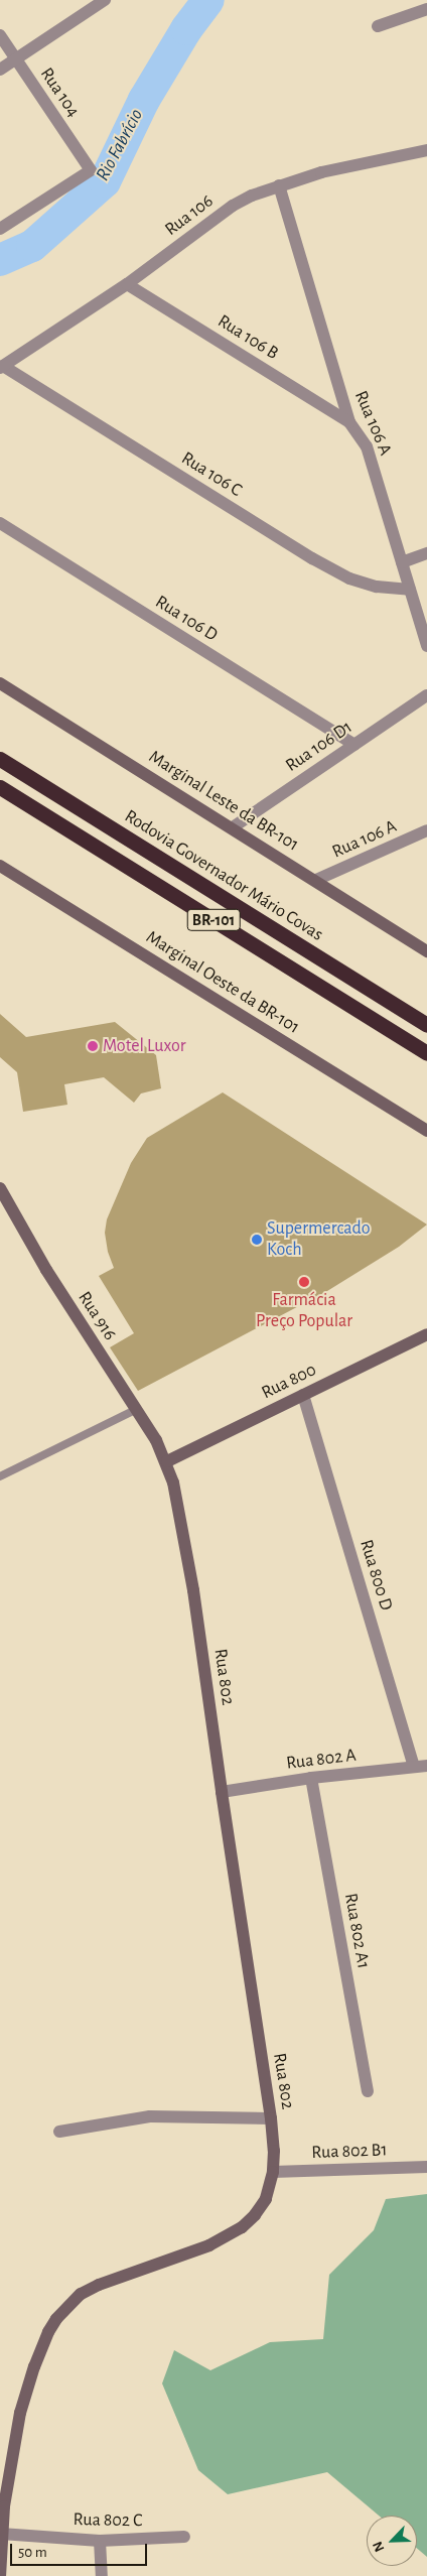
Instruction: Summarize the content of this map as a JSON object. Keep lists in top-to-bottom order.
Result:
{
  "streets": {
    "highway": ["Rodovia Governador Mário Covas", "BR-101"],
    "main road": [
      "Marginal Leste da BR-101",
      "Marginal Oeste da BR-101",
      "Rua 916",
      "Rua 800",
      "Rua 802"
    ],
    "street": [
      "Rua 104",
      "Rua 106",
      "Rua 106 B",
      "Rua 106 A",
      "Rua 106 C",
      "Rua 106 D",
      "Rua 106 D1",
      "Rua 800 D",
      "Rua 802 A",
      "Rua 802 A1",
      "Rua 802 B1",
      "Rua 802 C"
    ]
  },
  "crossings": [
    ["Rua 106", "Rua 106 B"],
    ["Rua 106", "Rua 106 A"],
    ["Rua 106", "Rua 106 C"],
    ["Rua 106 B", "Rua 106 A"],
    ["Rua 106 A", "Rua 106 C"],
    ["Rua 106 A", "Marginal Leste da BR-101"],
    ["Rua 106 D", "Rua 106 D1"],
    ["Rua 106 D1", "Marginal Leste da BR-101"],
    ["Rua 916", "Rua 800"],
    ["Rua 916", "Rua 802"],
    ["Rua 800", "Rua 800 D"],
    ["Rua 800", "Rua 802"],
    ["Rua 800 D", "Rua 802 A"],
    ["Rua 802", "Rua 802 A"],
    ["Rua 802", "Rua 802 B1"],
    ["Rua 802", "Rua 802 C"],
    ["Rua 802 A", "Rua 802 A1"]
  ],
  "water": ["Rio Fabrício"],
  "places": ["Motel Luxor", "Supermercado Koch", "Farmácia Preço Popular"],
  "scale_bar": "50 m",
  "north": "bottom left"
}
